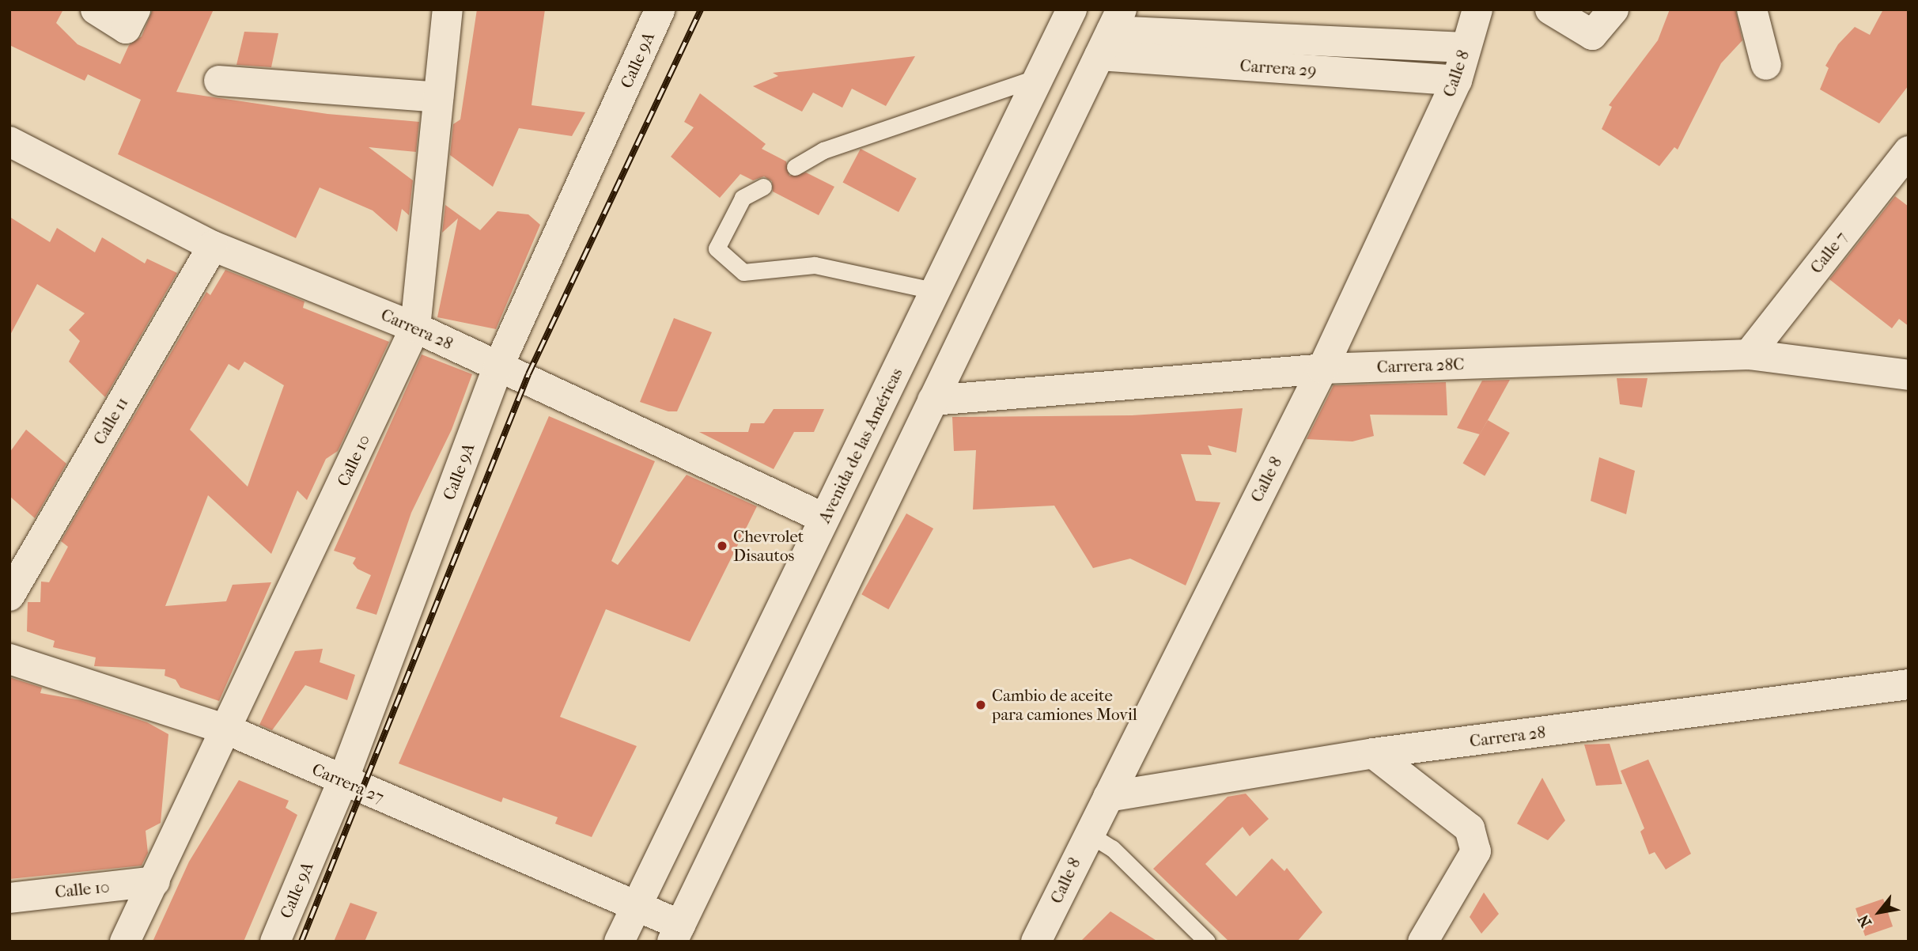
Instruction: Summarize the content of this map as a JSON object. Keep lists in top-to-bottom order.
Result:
{
  "streets": {
    "street": [
      "Calle 9A",
      "Carrera 29",
      "Calle 8",
      "Calle 7",
      "Carrera 28",
      "Carrera 28C",
      "Calle 11",
      "Avenida de las Américas",
      "Calle 10",
      "Carrera 27"
    ]
  },
  "crossings": [
    ["Calle 9A", "Carrera 28"],
    ["Calle 9A", "Carrera 27"],
    ["Carrera 29", "Calle 8"],
    ["Calle 8", "Carrera 28"],
    ["Calle 8", "Carrera 28C"],
    ["Calle 7", "Carrera 28C"],
    ["Carrera 28", "Calle 11"],
    ["Carrera 28", "Avenida de las Américas"],
    ["Carrera 28", "Calle 10"],
    ["Avenida de las Américas", "Carrera 27"],
    ["Calle 10", "Carrera 27"]
  ],
  "places": ["Chevrolet Disautos", "Cambio de aceite para camiones Movil"],
  "north": "bottom left"
}
